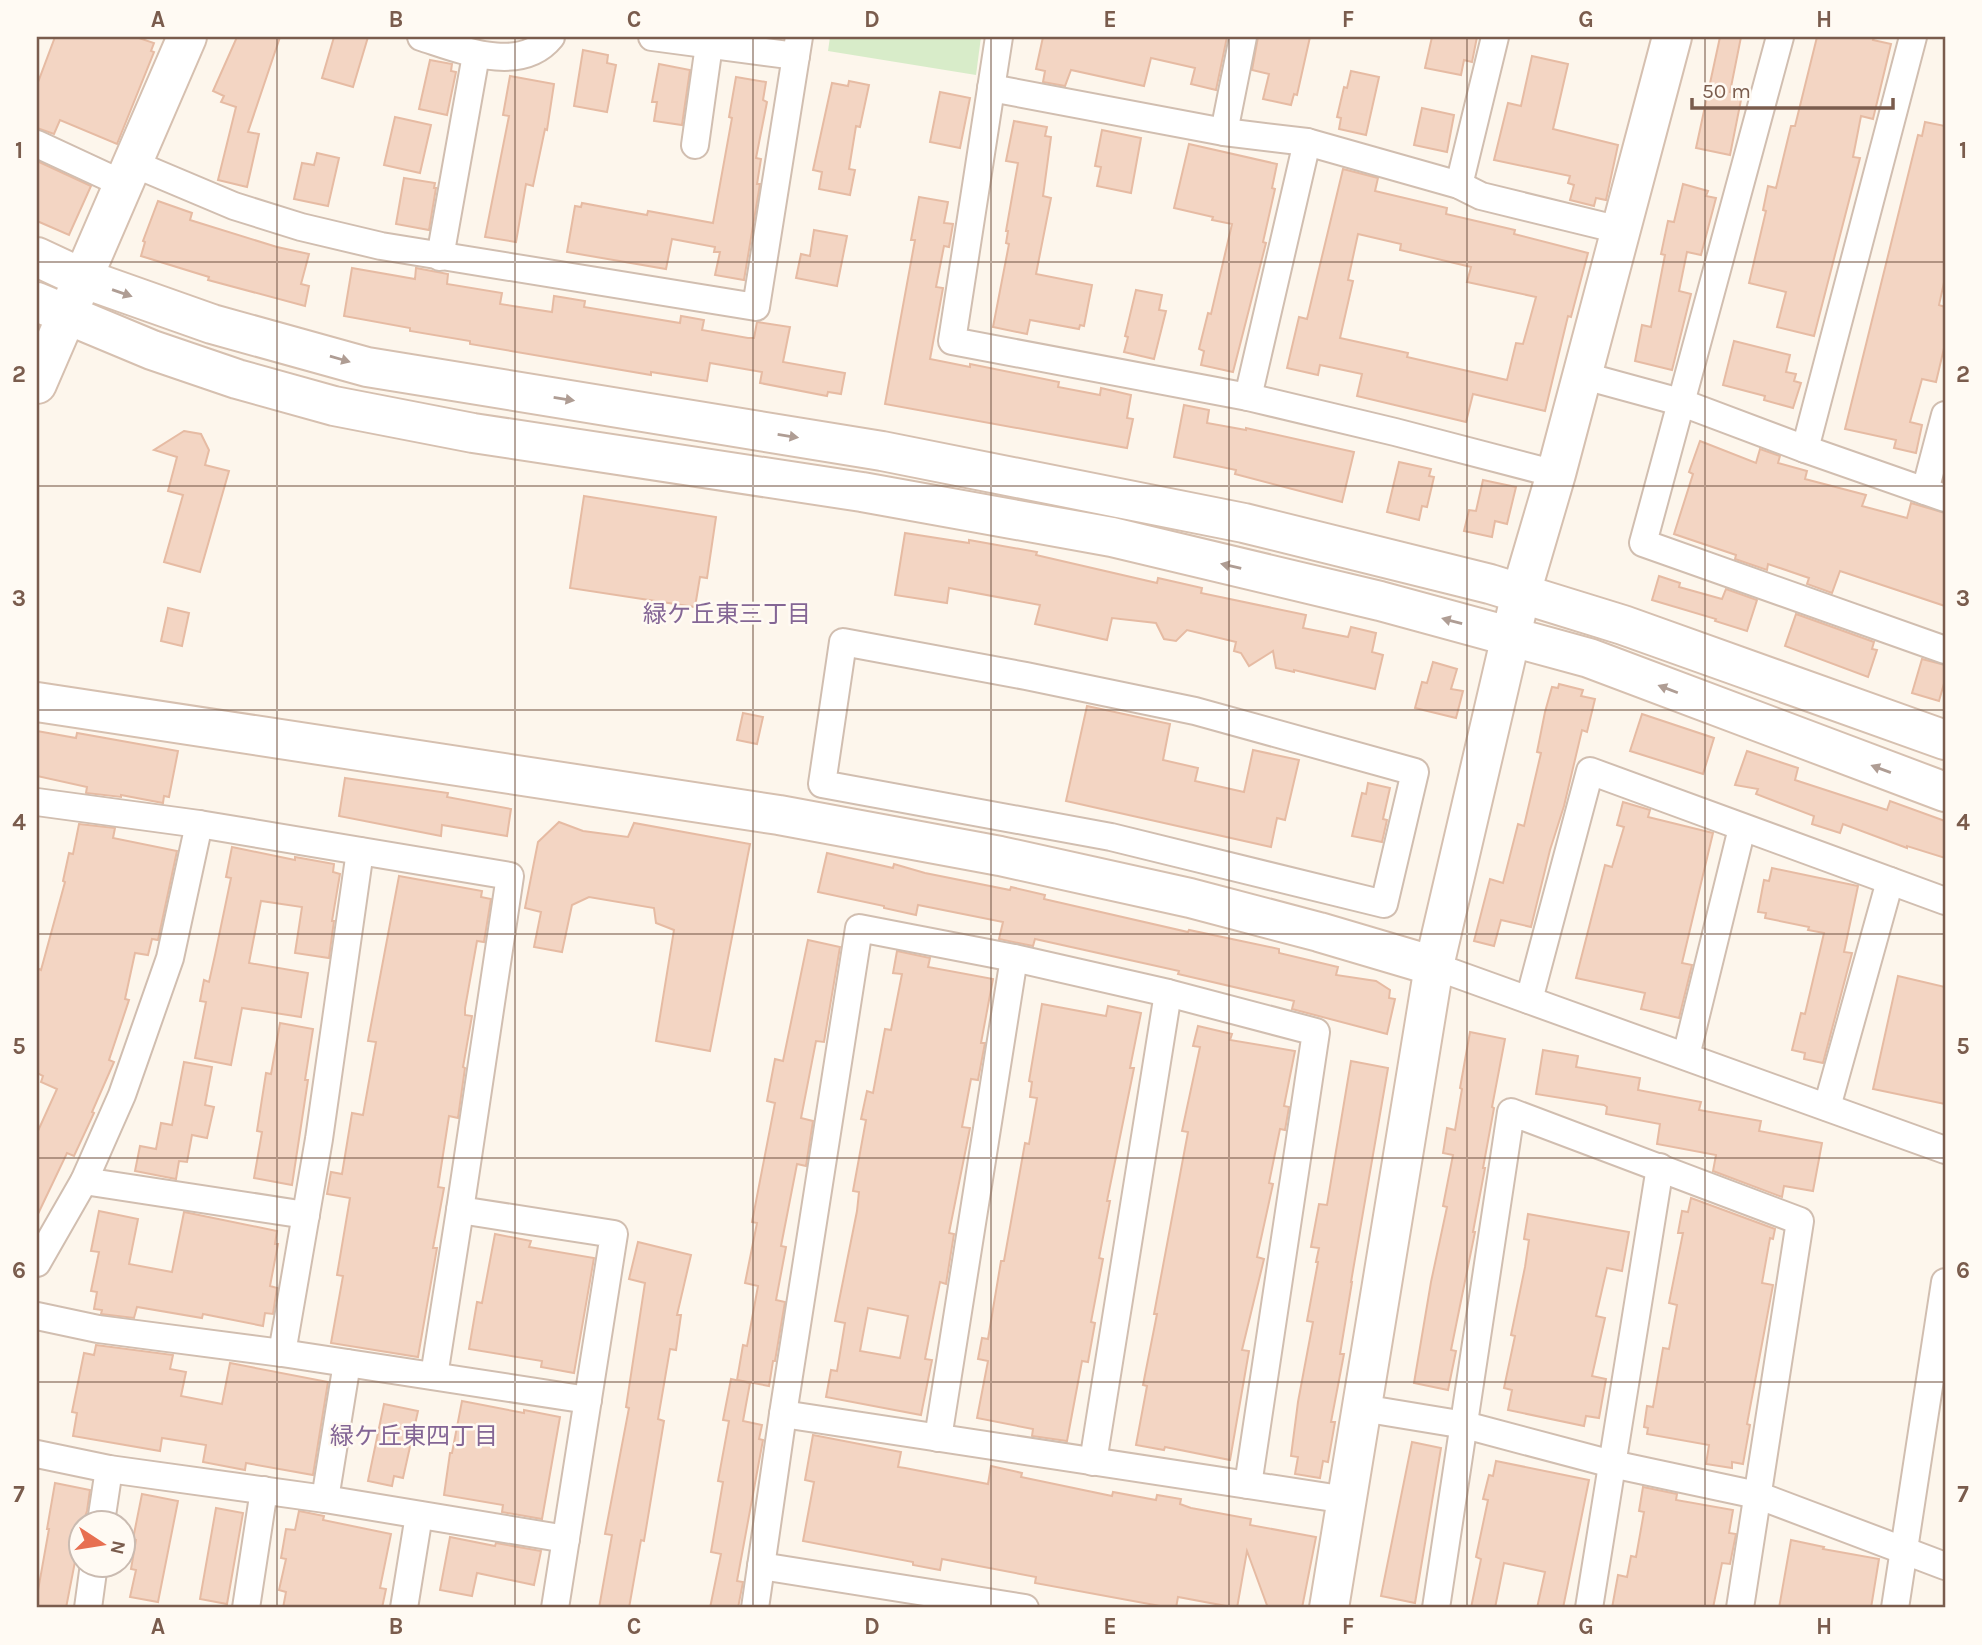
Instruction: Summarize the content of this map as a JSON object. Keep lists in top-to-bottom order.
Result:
{
  "districts": ["緑ケ丘東三丁目", "緑ケ丘東四丁目"],
  "scale_bar": "50 m",
  "north": "right",
  "grid": {
    "columns": [
      "A",
      "B",
      "C",
      "D",
      "E",
      "F",
      "G",
      "H"
    ],
    "rows": [
      "1",
      "2",
      "3",
      "4",
      "5",
      "6",
      "7"
    ]
  }
}
